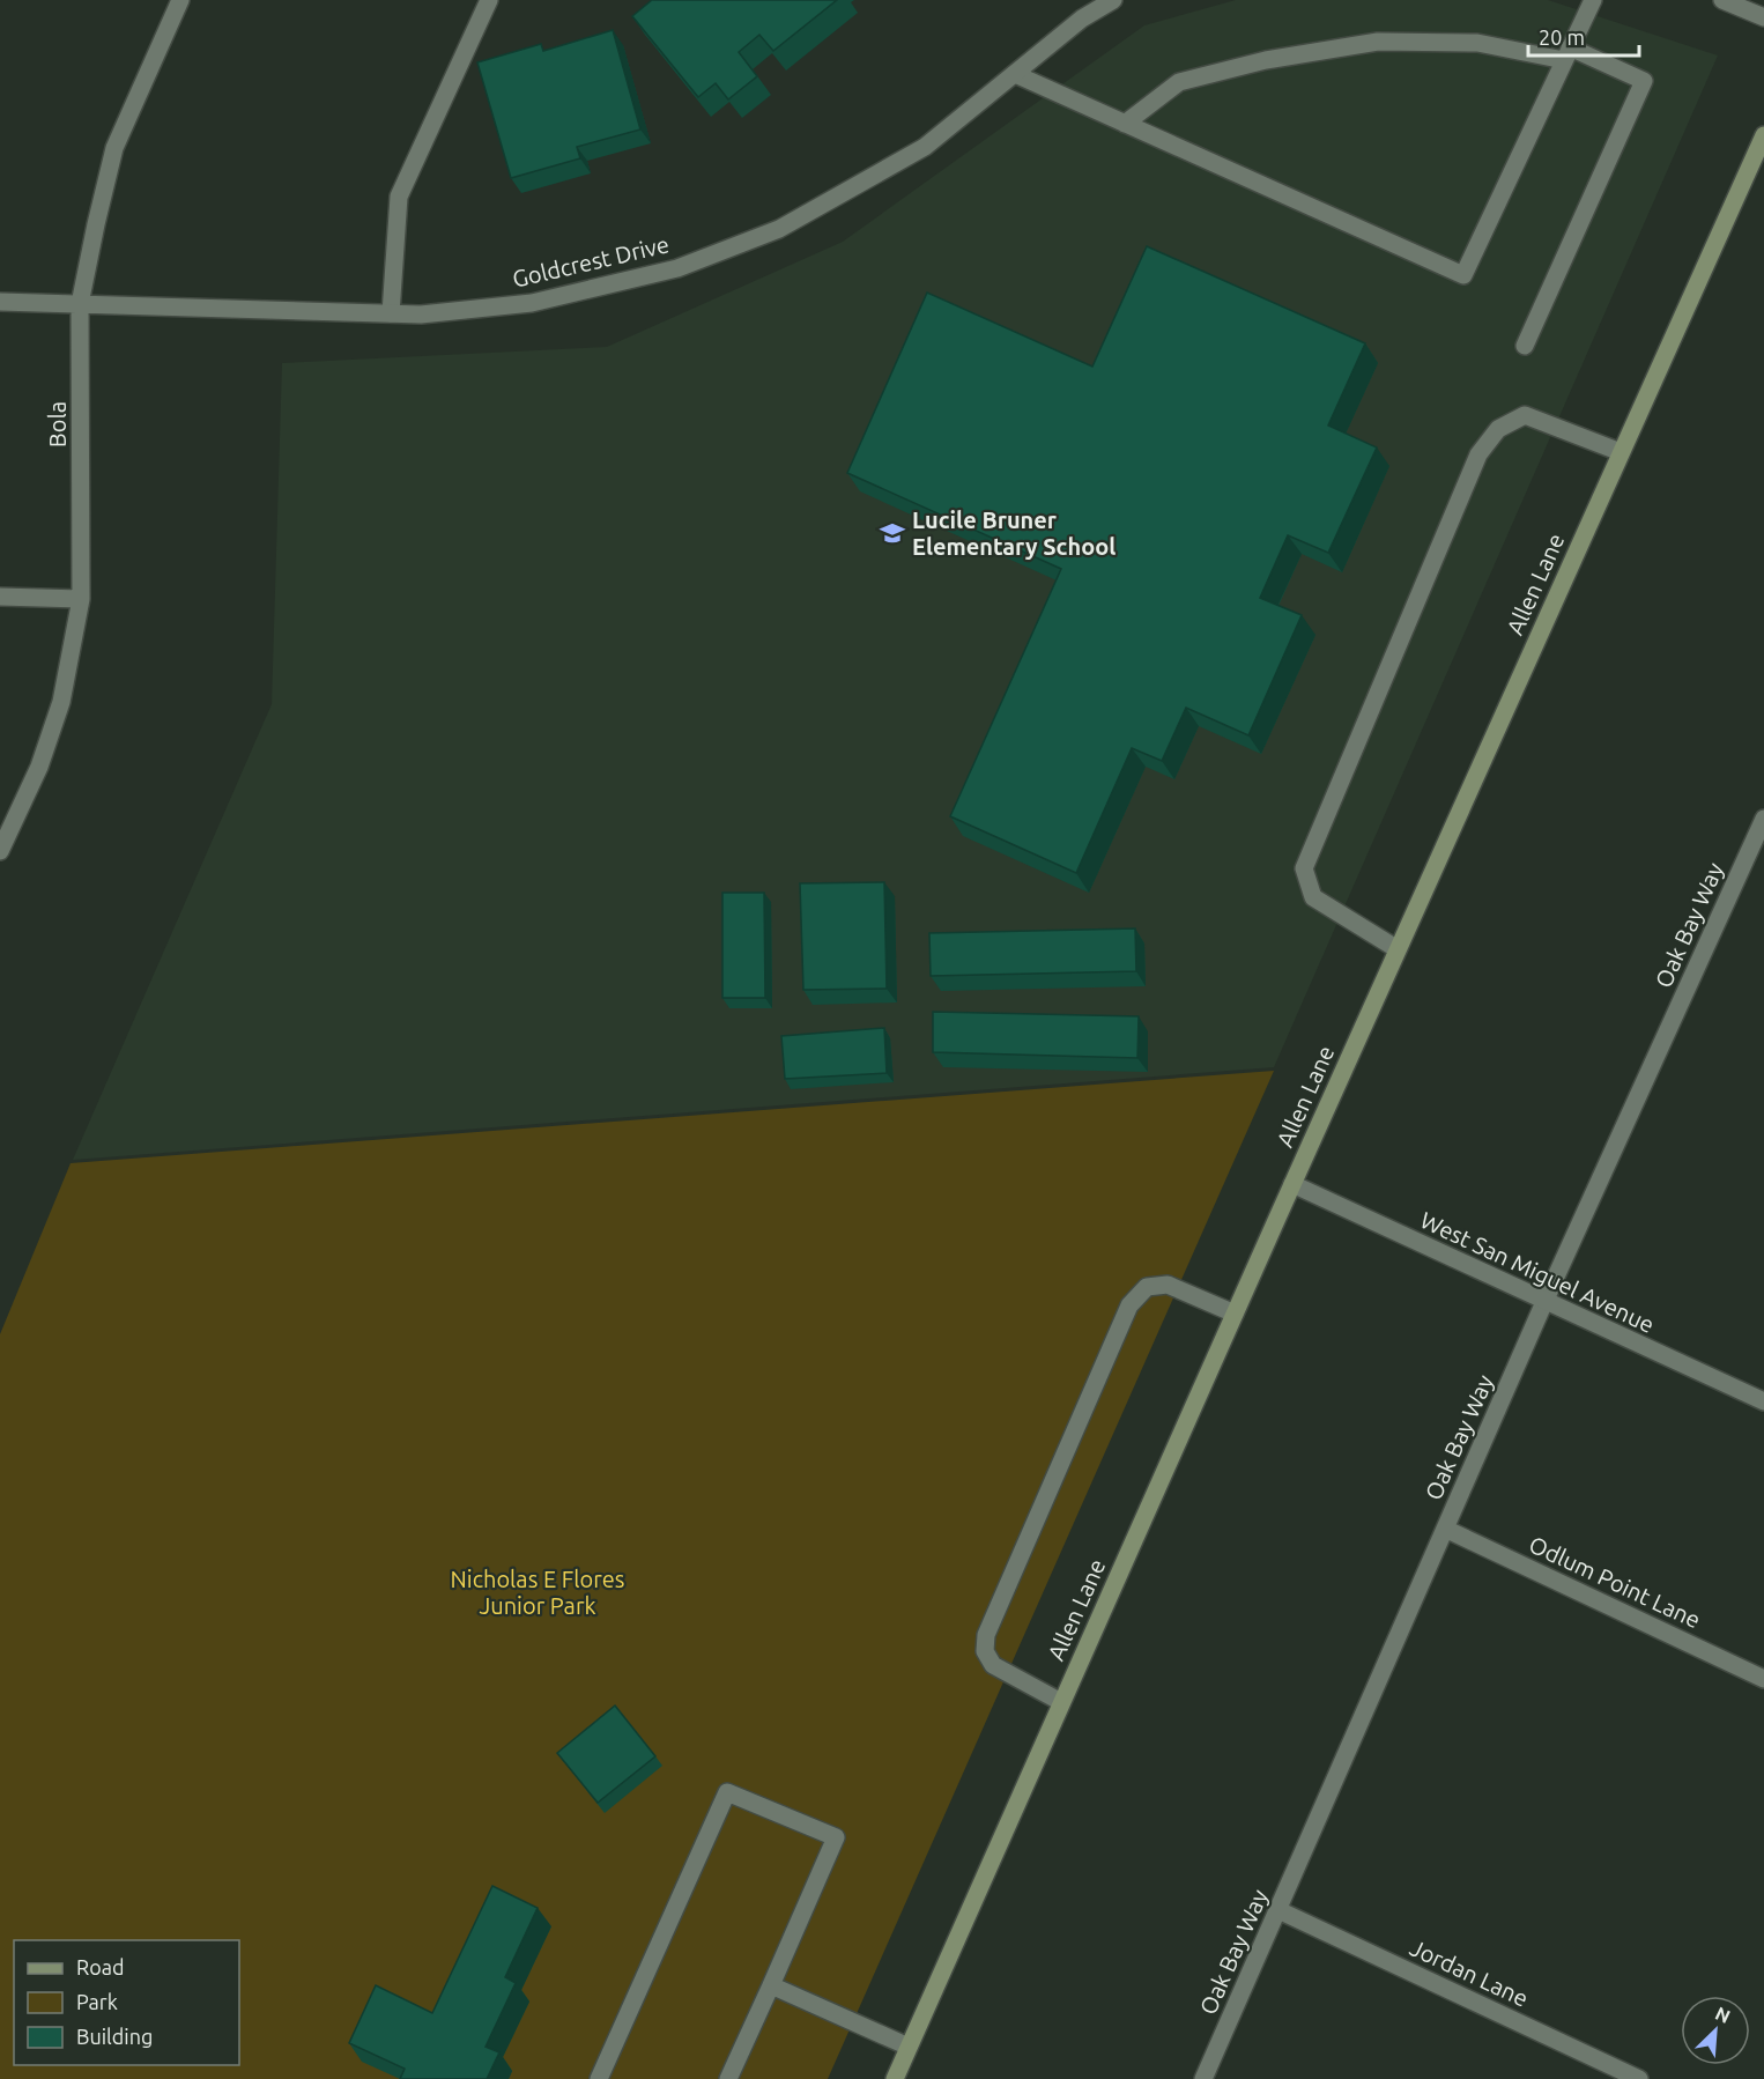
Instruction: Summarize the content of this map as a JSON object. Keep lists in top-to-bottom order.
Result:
{
  "streets": {
    "main road": ["Allen Lane"],
    "street": [
      "Goldcrest Drive",
      "Bola",
      "Oak Bay Way",
      "West San Miguel Avenue",
      "Odlum Point Lane",
      "Jordan Lane"
    ]
  },
  "crossings": [
    ["Goldcrest Drive", "Bola"],
    ["Allen Lane", "West San Miguel Avenue"],
    ["Oak Bay Way", "West San Miguel Avenue"],
    ["Oak Bay Way", "Odlum Point Lane"],
    ["Oak Bay Way", "Jordan Lane"]
  ],
  "parks": ["Nicholas E Flores Junior Park"],
  "places": {
    "school or university": ["Lucile Bruner Elementary School"]
  },
  "legend": ["Road", "Park", "Building"],
  "scale_bar": "20 m",
  "north": "top right"
}
